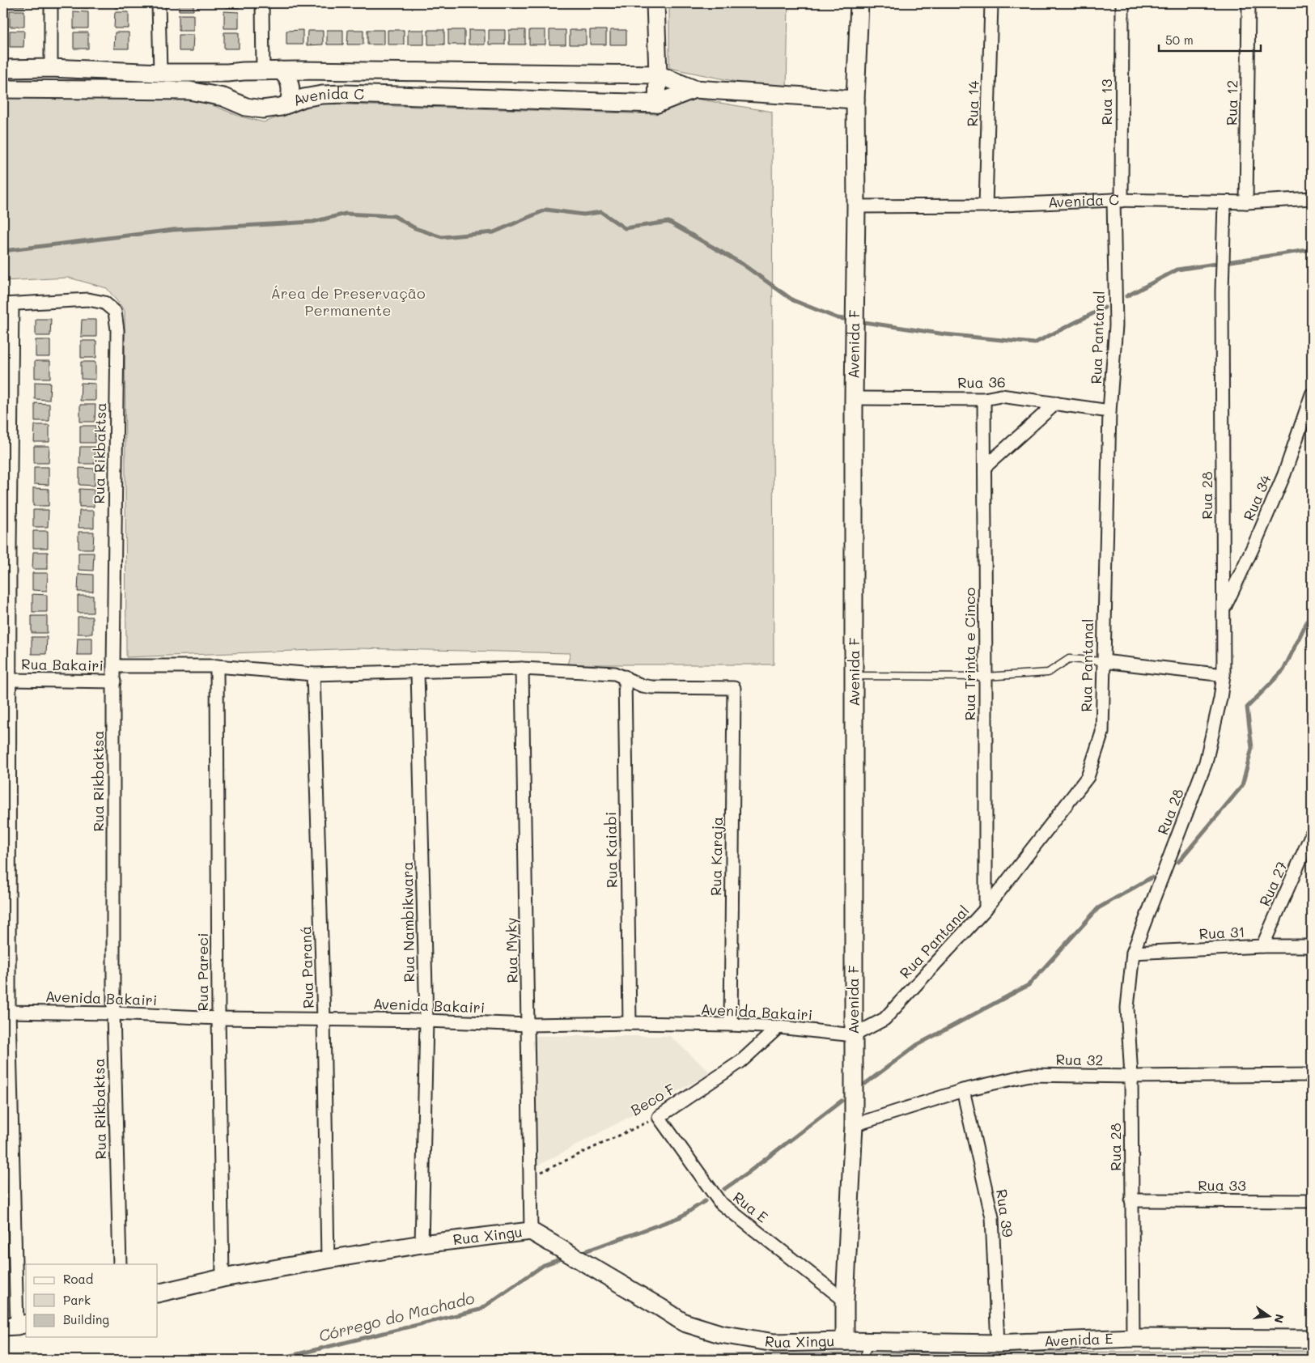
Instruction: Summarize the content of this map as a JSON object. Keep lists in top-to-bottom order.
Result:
{
  "streets": {
    "street": [
      "Avenida C",
      "Rua 13",
      "Rua 12",
      "Rua 14",
      "Rua Pantanal",
      "Avenida F",
      "Rua 36",
      "Rua Rikbaktsa",
      "Rua 28",
      "Rua 34",
      "Rua Trinta e Cinco",
      "Rua Bakairi",
      "Rua Kaiabi",
      "Rua Karaja",
      "Rua 27",
      "Rua Nambikwara",
      "Rua 31",
      "Rua Myky",
      "Rua Paraná",
      "Rua Pareci",
      "Avenida Bakairi",
      "Rua 32",
      "Beco F",
      "Rua 33",
      "Rua E",
      "Rua 39",
      "Rua Xingu",
      "Avenida E"
    ]
  },
  "crossings": [
    ["Avenida C", "Rua 13"],
    ["Avenida C", "Rua 12"],
    ["Avenida C", "Rua 14"],
    ["Avenida C", "Rua Pantanal"],
    ["Avenida C", "Avenida F"],
    ["Avenida C", "Rua 28"],
    ["Rua 13", "Rua Pantanal"],
    ["Rua Pantanal", "Avenida F"],
    ["Rua Pantanal", "Rua 36"],
    ["Rua Pantanal", "Rua Trinta e Cinco"],
    ["Rua Pantanal", "Avenida Bakairi"],
    ["Avenida F", "Rua 36"],
    ["Avenida F", "Avenida Bakairi"],
    ["Avenida F", "Rua 32"],
    ["Avenida F", "Rua E"],
    ["Avenida F", "Rua Xingu"],
    ["Avenida F", "Avenida E"],
    ["Rua 36", "Rua Trinta e Cinco"],
    ["Rua Rikbaktsa", "Rua Bakairi"],
    ["Rua Rikbaktsa", "Avenida Bakairi"],
    ["Rua 28", "Rua 34"],
    ["Rua 28", "Rua 31"],
    ["Rua 28", "Rua 32"],
    ["Rua 28", "Rua 33"],
    ["Rua 28", "Avenida E"],
    ["Rua Kaiabi", "Rua Karaja"],
    ["Rua Kaiabi", "Avenida Bakairi"],
    ["Rua Karaja", "Avenida Bakairi"],
    ["Rua 27", "Rua 31"],
    ["Rua Nambikwara", "Avenida Bakairi"],
    ["Rua Nambikwara", "Rua Xingu"],
    ["Rua Myky", "Avenida Bakairi"],
    ["Rua Myky", "Beco F"],
    ["Rua Myky", "Rua Xingu"],
    ["Rua Paraná", "Avenida Bakairi"],
    ["Rua Paraná", "Rua Xingu"],
    ["Rua Pareci", "Avenida Bakairi"],
    ["Rua Pareci", "Rua Xingu"],
    ["Avenida Bakairi", "Beco F"],
    ["Rua 32", "Rua 39"],
    ["Beco F", "Rua E"],
    ["Rua 39", "Avenida E"],
    ["Rua Xingu", "Avenida E"]
  ],
  "water": ["Córrego do Machado"],
  "parks": ["Área de Preservação Permanente"],
  "legend": ["Road", "Park", "Building"],
  "scale_bar": "50 m",
  "north": "right"
}
